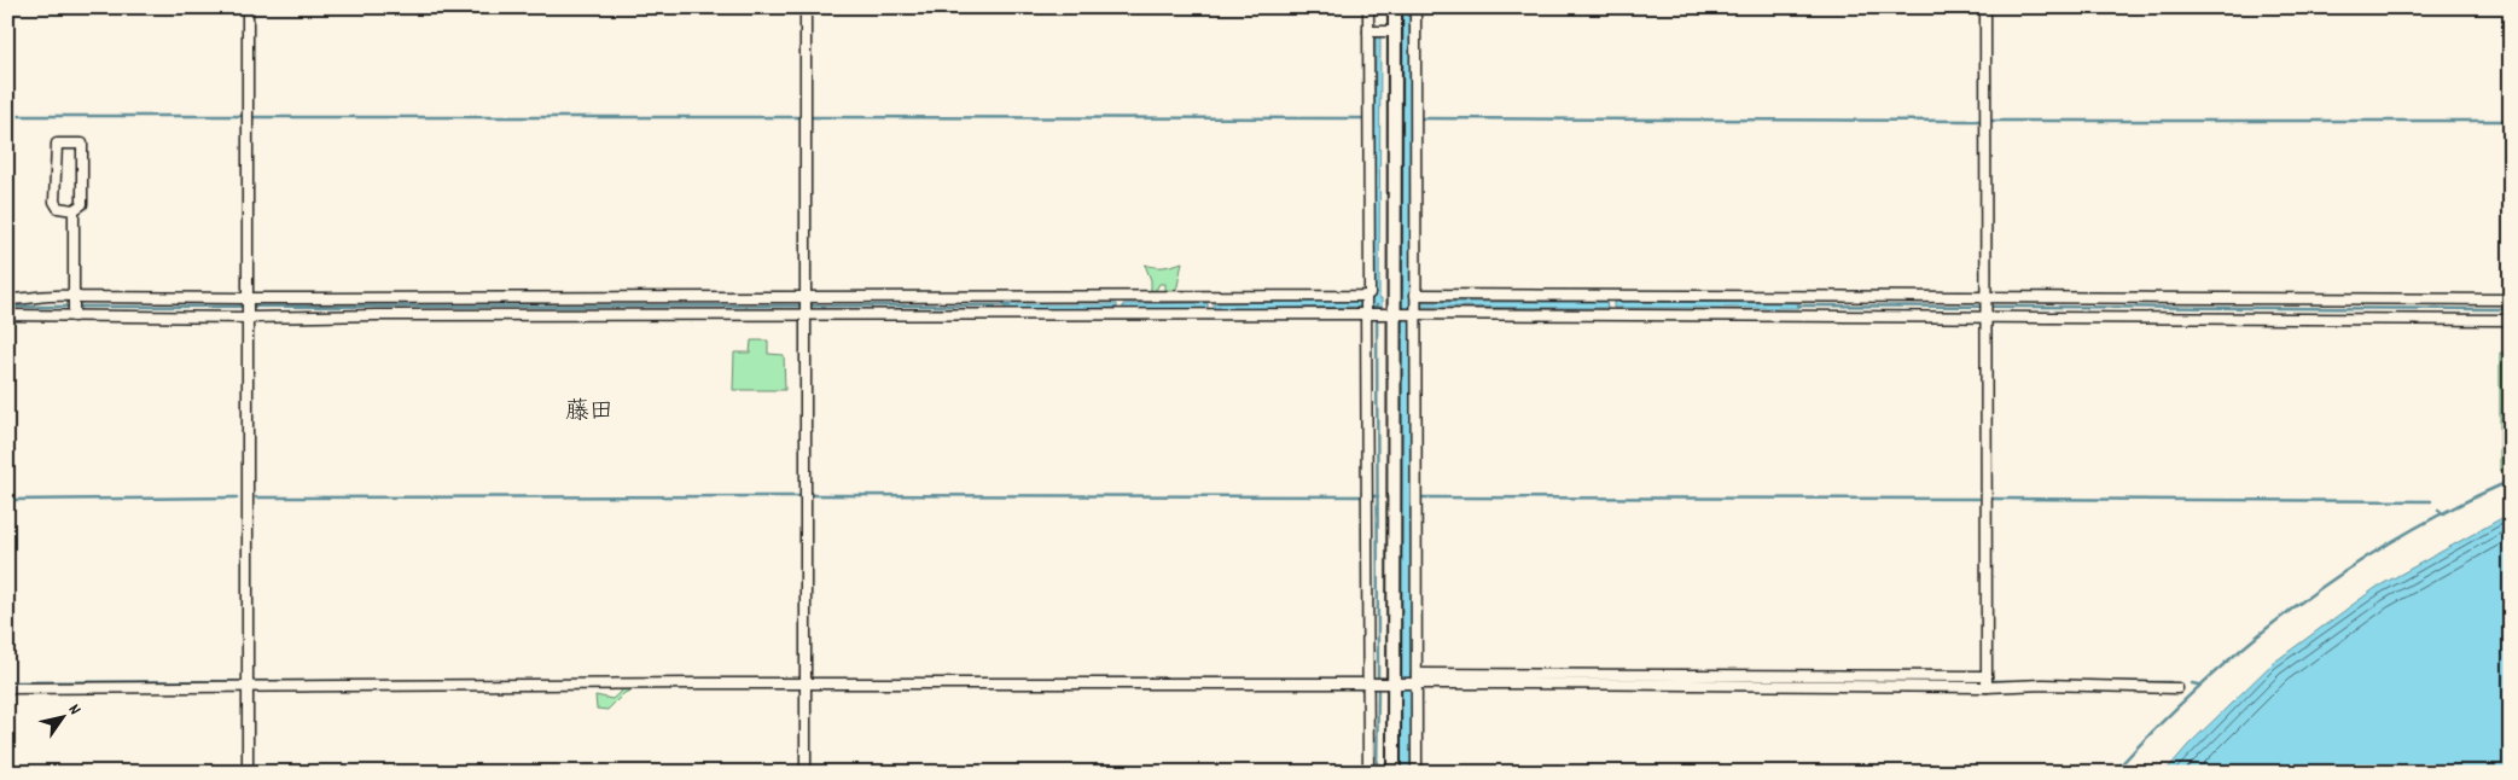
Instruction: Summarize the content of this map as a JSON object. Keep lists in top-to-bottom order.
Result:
{
  "districts": ["藤田"],
  "north": "top right"
}
